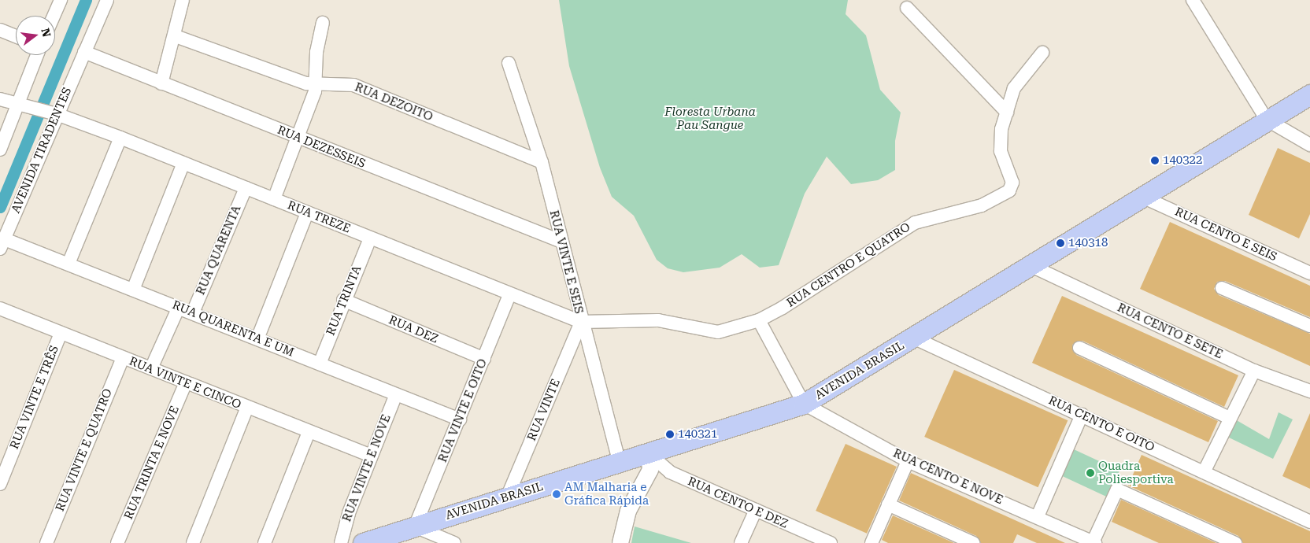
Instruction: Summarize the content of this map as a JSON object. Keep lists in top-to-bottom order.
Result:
{
  "streets": {
    "main road": ["AVENIDA BRASIL"],
    "street": [
      "RUA DEZOITO",
      "RUA DEZESSEIS",
      "AVENIDA TIRADENTES",
      "RUA TREZE",
      "RUA CENTO E SEIS",
      "RUA QUARENTA",
      "RUA VINTE E SEIS",
      "RUA CENTRO E QUATRO",
      "RUA TRINTA",
      "RUA QUARENTA E UM",
      "RUA DEZ",
      "RUA CENTO E SETE",
      "RUA VINTE E CINCO",
      "RUA VINTE E TRÊS",
      "RUA VINTE",
      "RUA VINTE E OITO",
      "RUA CENTO E OITO",
      "RUA VINTE E QUATRO",
      "RUA TRINTA E NOVE",
      "RUA VINTE E NOVE",
      "RUA CENTO E NOVE",
      "RUA CENTO E DEZ"
    ]
  },
  "crossings": [
    ["RUA DEZOITO", "RUA VINTE E SEIS"],
    ["RUA DEZESSEIS", "AVENIDA TIRADENTES"],
    ["RUA DEZESSEIS", "RUA VINTE E SEIS"],
    ["AVENIDA TIRADENTES", "RUA TREZE"],
    ["AVENIDA TIRADENTES", "RUA QUARENTA E UM"],
    ["RUA TREZE", "RUA QUARENTA"],
    ["RUA TREZE", "RUA VINTE E SEIS"],
    ["RUA TREZE", "RUA CENTRO E QUATRO"],
    ["RUA TREZE", "RUA TRINTA"],
    ["RUA TREZE", "RUA VINTE"],
    ["RUA TREZE", "RUA VINTE E OITO"],
    ["RUA CENTO E SEIS", "AVENIDA BRASIL"],
    ["RUA QUARENTA", "RUA QUARENTA E UM"],
    ["RUA VINTE E SEIS", "RUA CENTRO E QUATRO"],
    ["RUA VINTE E SEIS", "AVENIDA BRASIL"],
    ["RUA VINTE E SEIS", "RUA VINTE"],
    ["RUA CENTRO E QUATRO", "RUA VINTE"],
    ["RUA TRINTA", "RUA QUARENTA E UM"],
    ["RUA TRINTA", "RUA DEZ"],
    ["RUA QUARENTA E UM", "RUA VINTE E OITO"],
    ["RUA QUARENTA E UM", "RUA VINTE E NOVE"],
    ["RUA DEZ", "RUA VINTE E OITO"],
    ["RUA CENTO E SETE", "AVENIDA BRASIL"],
    ["AVENIDA BRASIL", "RUA VINTE"],
    ["AVENIDA BRASIL", "RUA VINTE E OITO"],
    ["AVENIDA BRASIL", "RUA CENTO E OITO"],
    ["AVENIDA BRASIL", "RUA CENTO E NOVE"],
    ["AVENIDA BRASIL", "RUA CENTO E DEZ"],
    ["RUA VINTE E CINCO", "RUA VINTE E TRÊS"],
    ["RUA VINTE E CINCO", "RUA VINTE E QUATRO"],
    ["RUA VINTE E CINCO", "RUA TRINTA E NOVE"],
    ["RUA VINTE E CINCO", "RUA VINTE E NOVE"]
  ],
  "parks": ["Floresta Urbana Pau Sangue"],
  "places": [
    "140322",
    "140318",
    "140321",
    "Quadra Poliesportiva",
    "AM Malharia e Gráfica Rápida"
  ],
  "north": "right"
}
